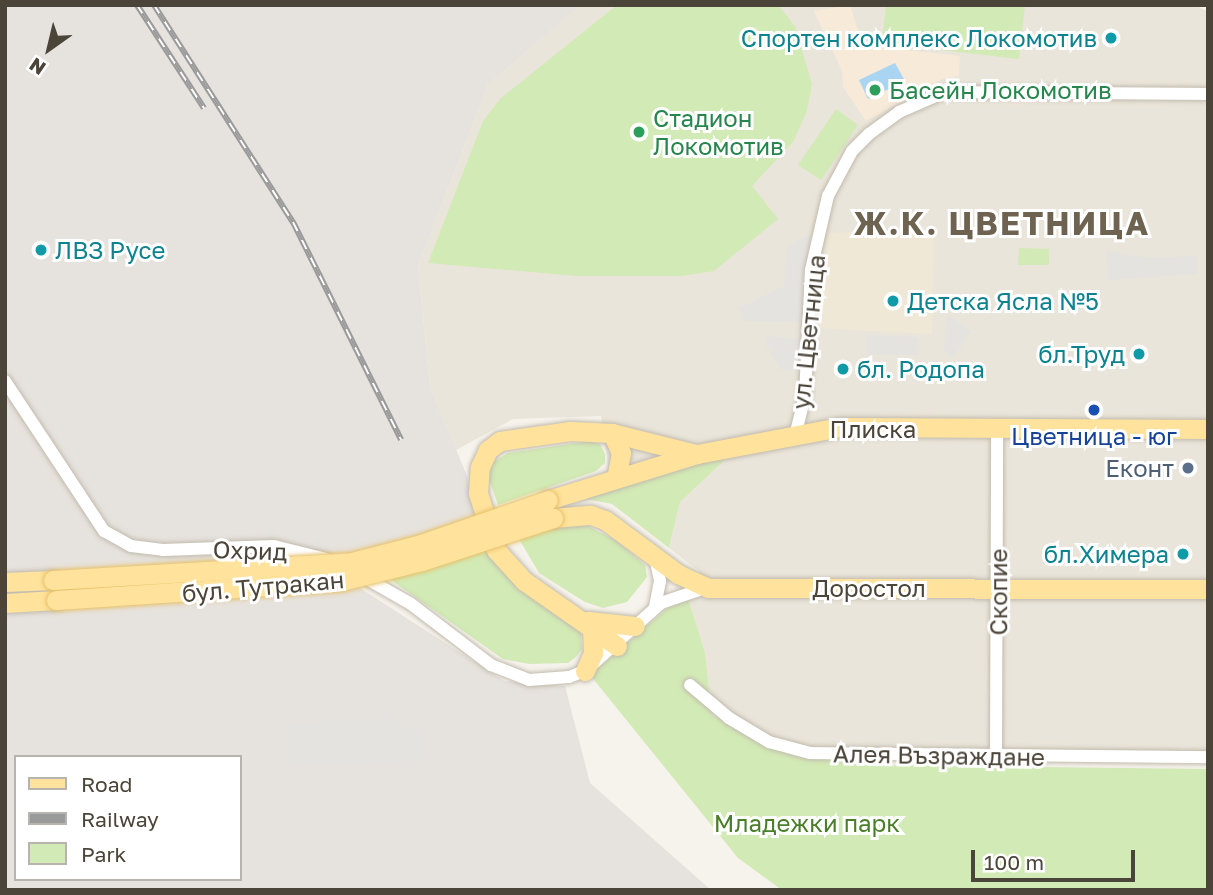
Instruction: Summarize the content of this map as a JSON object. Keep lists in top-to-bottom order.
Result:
{
  "streets": {
    "main road": ["Плиска", "бул. Тутракан", "Доростол"],
    "street": [
      "ул. Цветница",
      "Охрид",
      "Скопие",
      "Алея Възраждане"
    ]
  },
  "crossings": [
    ["ул. Цветница", "Плиска"],
    ["Плиска", "бул. Тутракан"],
    ["Плиска", "Доростол"],
    ["Плиска", "Скопие"],
    ["Охрид", "Доростол"],
    ["бул. Тутракан", "Доростол"],
    ["Доростол", "Скопие"],
    ["Скопие", "Алея Възраждане"]
  ],
  "districts": ["Ж.К. ЦВЕТНИЦА"],
  "parks": ["Младежки парк"],
  "places": [
    "Спортен комплекс Локомотив",
    "Басейн Локомотив",
    "Стадион Локомотив",
    "ЛВЗ Русе",
    "Детска Ясла №5",
    "бл.Труд",
    "бл. Родопа",
    "Цветница - юг",
    "Еконт",
    "бл.Химера"
  ],
  "legend": ["Road", "Railway", "Park"],
  "scale_bar": "100 m",
  "north": "bottom left"
}
